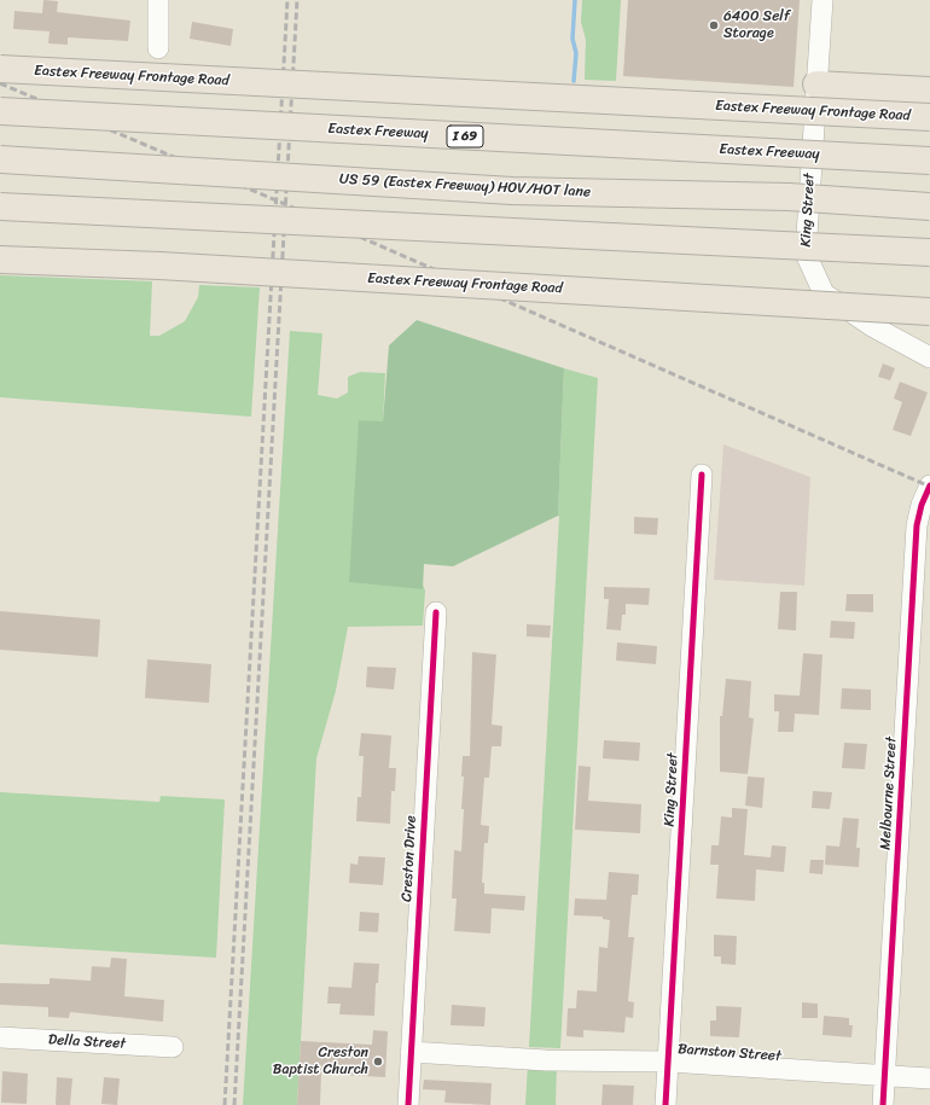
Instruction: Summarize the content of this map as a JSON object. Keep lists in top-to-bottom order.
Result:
{
  "streets": {
    "main road": [
      "Eastex Freeway Frontage Road",
      "Eastex Freeway",
      "I 69",
      "US 59 (Eastex Freeway) HOV/HOT lane"
    ],
    "street": [
      "King Street",
      "Melbourne Street",
      "Creston Drive",
      "Della Street",
      "Barnston Street"
    ]
  },
  "crossings": [
    ["King Street", "Barnston Street"],
    ["Melbourne Street", "Barnston Street"],
    ["Creston Drive", "Barnston Street"]
  ],
  "places": ["6400 Self Storage", "Creston Baptist Church"]
}
